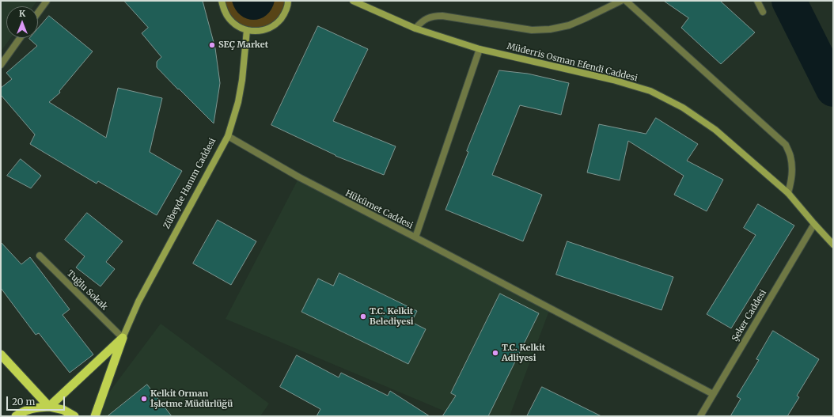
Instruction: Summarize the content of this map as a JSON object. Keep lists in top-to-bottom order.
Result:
{
  "streets": {
    "highway": ["Zübeyde Hanım Caddesi"],
    "main road": ["Müderris Osman Efendi Caddesi"],
    "street": ["Hükümet Caddesi", "Tuğlu Sokak", "Şeker Caddesi"]
  },
  "crossings": [
    ["Müderris Osman Efendi Caddesi", "Hükümet Caddesi"],
    ["Müderris Osman Efendi Caddesi", "Şeker Caddesi"],
    ["Zübeyde Hanım Caddesi", "Hükümet Caddesi"],
    ["Zübeyde Hanım Caddesi", "Tuğlu Sokak"]
  ],
  "places": [
    "SEÇ Market",
    "T.C. Kelkit Belediyesi",
    "T.C. Kelkit Adliyesi",
    "Kelkit Orman İşletme Müdürlüğü"
  ],
  "scale_bar": "20 m",
  "north": "top"
}
